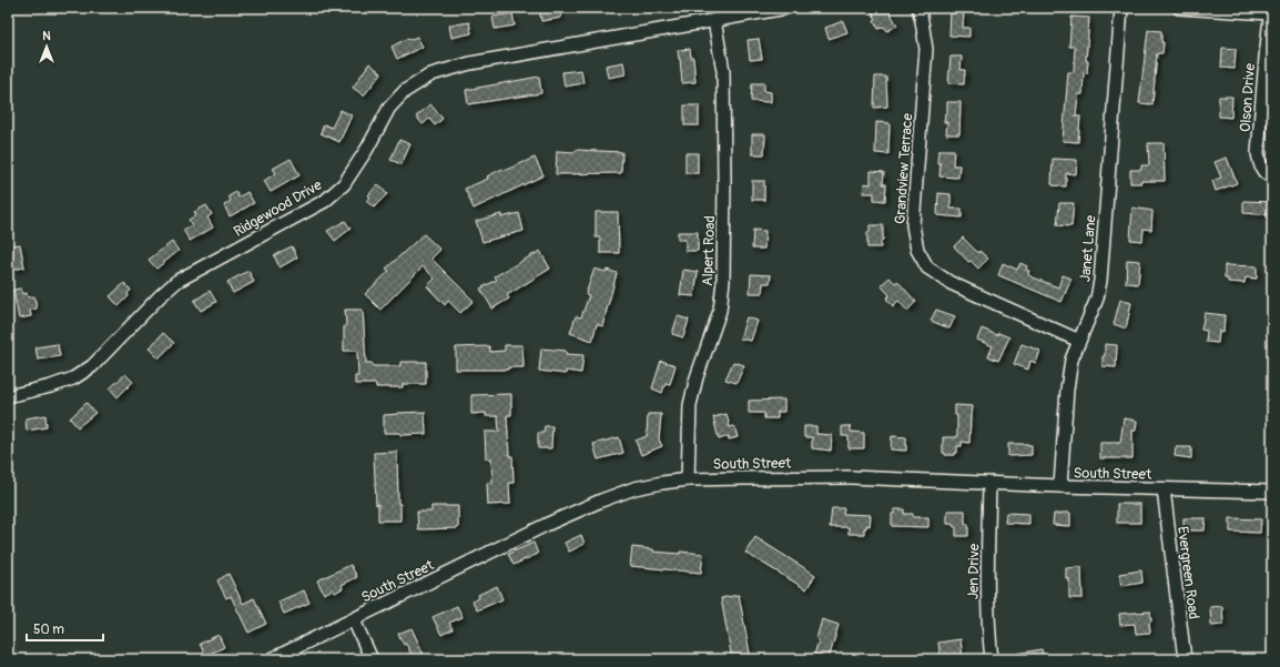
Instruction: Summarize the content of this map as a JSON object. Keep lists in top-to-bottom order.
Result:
{
  "streets": {
    "street": [
      "Olson Drive",
      "Grandview Terrace",
      "Ridgewood Drive",
      "Janet Lane",
      "Alpert Road",
      "South Street",
      "Jen Drive",
      "Evergreen Road"
    ]
  },
  "crossings": [
    ["Grandview Terrace", "Janet Lane"],
    ["Ridgewood Drive", "Alpert Road"],
    ["Janet Lane", "South Street"],
    ["Alpert Road", "South Street"],
    ["South Street", "Jen Drive"],
    ["South Street", "Evergreen Road"]
  ],
  "scale_bar": "50 m",
  "north": "top"
}
